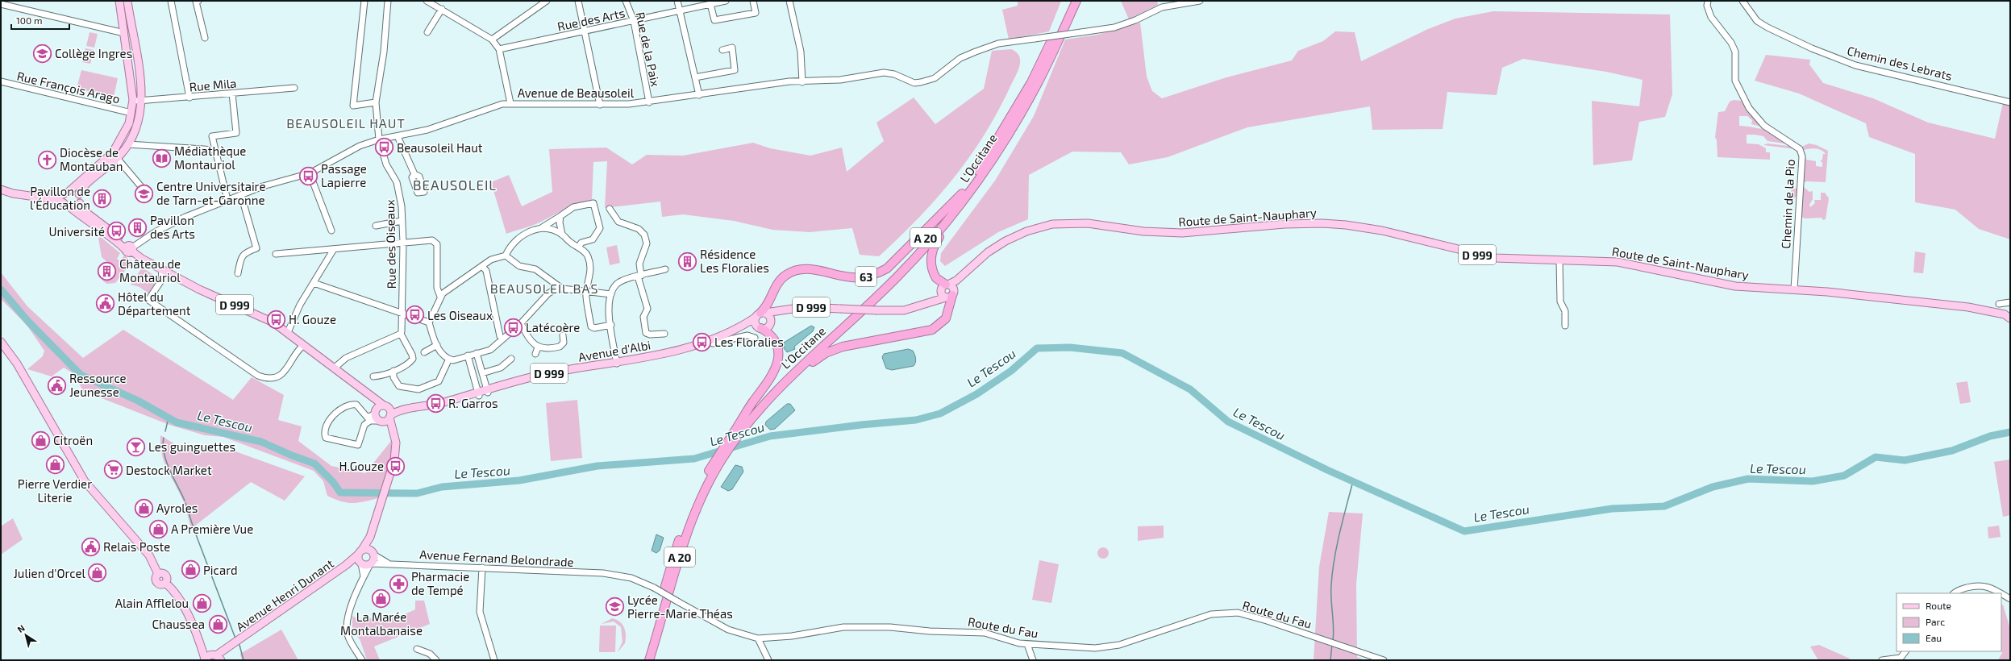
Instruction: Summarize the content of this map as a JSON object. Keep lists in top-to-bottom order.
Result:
{
  "streets": {
    "highway": ["L'Occitane", "A 20", "63"],
    "main road": [
      "Route de Saint-Nauphary",
      "D 999",
      "Avenue d'Albi",
      "Avenue Henri Dunant"
    ],
    "street": [
      "Rue des Arts",
      "Rue de la Paix",
      "Chemin des Lebrats",
      "Rue Mila",
      "Rue François Arago",
      "Avenue de Beausoleil",
      "Chemin de la Pio",
      "Rue des Oiseaux",
      "Avenue Fernand Belondrade",
      "Route du Fau"
    ]
  },
  "crossings": [
    ["Rue des Arts", "Rue de la Paix"],
    ["Rue de la Paix", "Avenue de Beausoleil"],
    ["Avenue de Beausoleil", "Rue des Oiseaux"],
    ["Avenue de Beausoleil", "D 999"],
    ["L'Occitane", "63"],
    ["Chemin de la Pio", "Route de Saint-Nauphary"],
    ["Route de Saint-Nauphary", "D 999"],
    ["Route de Saint-Nauphary", "63"],
    ["Route de Saint-Nauphary", "Avenue d'Albi"],
    ["D 999", "63"],
    ["D 999", "Avenue d'Albi"],
    ["D 999", "Avenue Henri Dunant"],
    ["63", "Avenue d'Albi"],
    ["Avenue d'Albi", "Avenue Henri Dunant"],
    ["Avenue Fernand Belondrade", "Avenue Henri Dunant"],
    ["Avenue Fernand Belondrade", "Route du Fau"]
  ],
  "districts": ["BEAUSOLEIL HAUT", "BEAUSOLEIL", "BEAUSOLEIL BAS"],
  "water": ["Le Tescou"],
  "places": {
    "school or university": ["Collège Ingres", "Centre Universitaire de Tarn-et-Garonne", "Lycée Pierre-Marie Théas"],
    "bus stop": [
      "Beausoleil Haut",
      "Passage Lapierre",
      "Université",
      "Les Oiseaux",
      "H. Gouze",
      "Latécoère",
      "Les Floralies",
      "R. Garros",
      "H.Gouze"
    ],
    "library": ["Médiathèque Montauriol"],
    "church": ["Diocèse de Montauban"],
    "building": [
      "Pavillon de l'Éducation",
      "Pavillon des Arts",
      "Résidence Les Floralies",
      "Château de Montauriol"
    ],
    "public building": ["Hôtel du Département", "Ressource Jeunesse", "Relais Poste"],
    "shop": [
      "Citroën",
      "Pierre Verdier Literie",
      "Ayroles",
      "A Première Vue",
      "Picard",
      "Julien d'Orcel",
      "La Marée Montalbanaise",
      "Alain Afflelou",
      "Chaussea"
    ],
    "bar": ["Les guinguettes"],
    "supermarket": ["Destock Market"],
    "pharmacy": ["Pharmacie de Tempé"]
  },
  "legend": ["Route", "Parc", "Eau"],
  "scale_bar": "100 m",
  "north": "top left"
}
